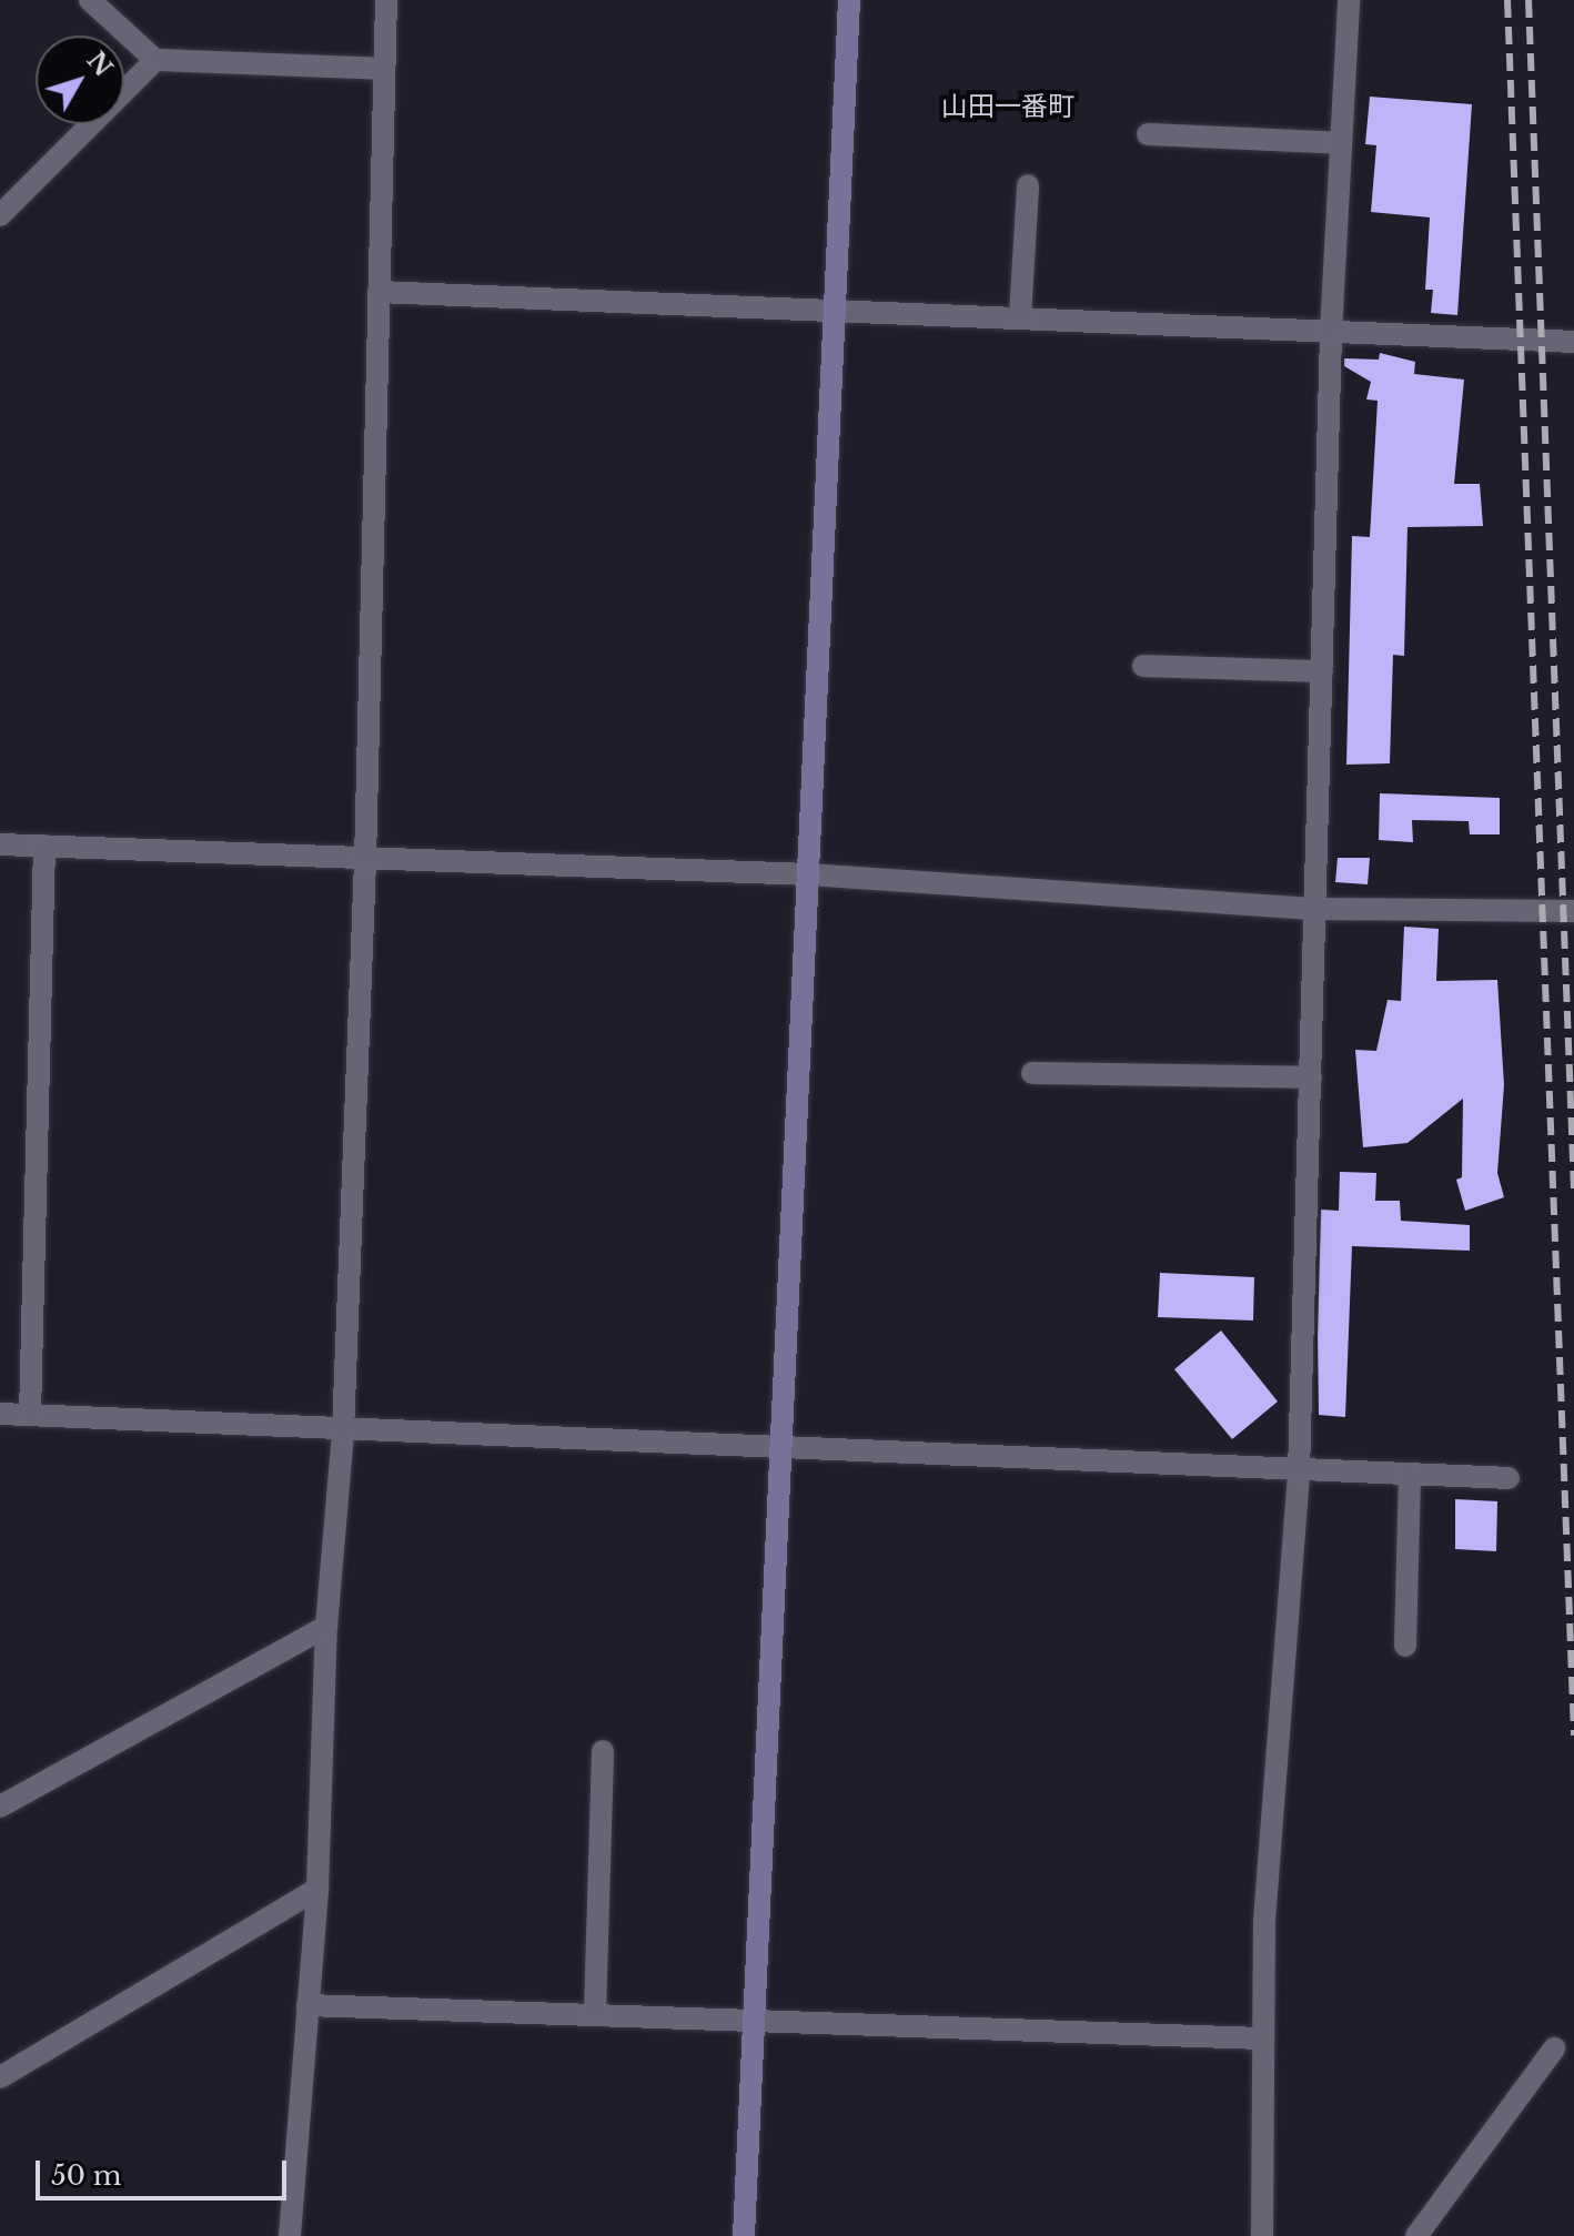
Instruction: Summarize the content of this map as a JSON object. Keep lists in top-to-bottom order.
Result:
{
  "districts": ["山田一番町"],
  "scale_bar": "50 m",
  "north": "top right"
}
